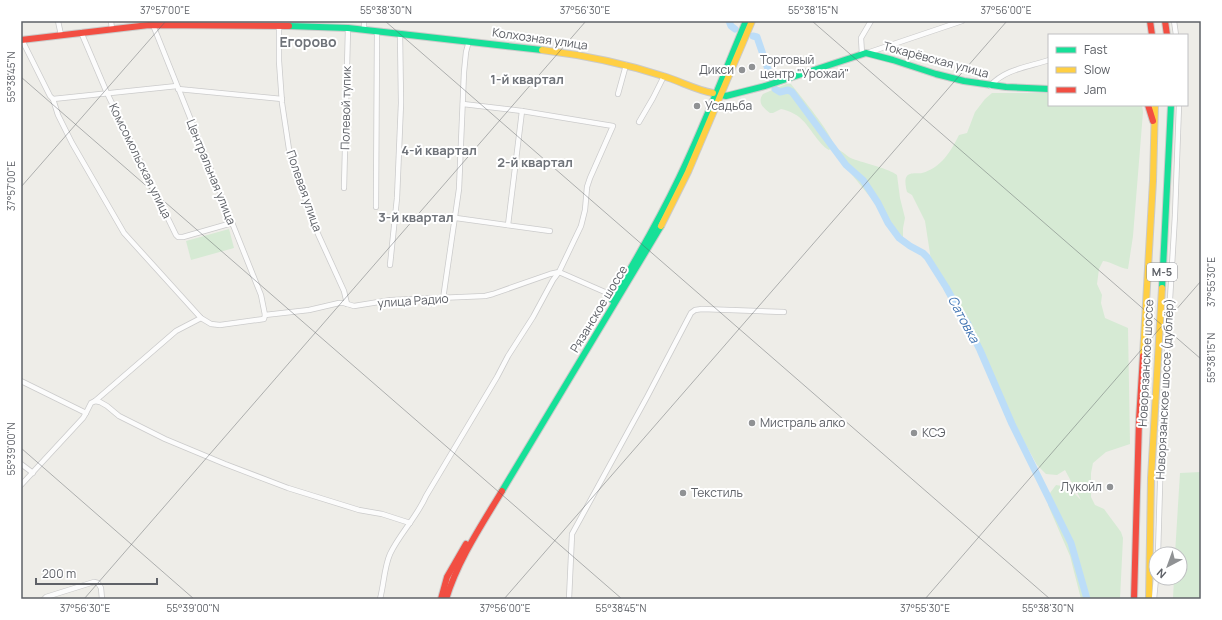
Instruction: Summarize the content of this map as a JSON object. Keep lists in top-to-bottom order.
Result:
{
  "streets": {
    "main road": [
      "Колхозная улица",
      "Токарёвская улица",
      "М-5",
      "Рязанское шоссе",
      "Новорязанское шоссе"
    ],
    "street": [
      "Полевой тупик",
      "Комсомольская улица",
      "Центральная улица",
      "Полевая улица",
      "улица Радио",
      "Новорязанское шоссе (дублёр)"
    ]
  },
  "crossings": [
    ["Колхозная улица", "Полевой тупик"],
    ["Колхозная улица", "Комсомольская улица"],
    ["Колхозная улица", "Центральная улица"],
    ["Колхозная улица", "Полевая улица"],
    ["Колхозная улица", "Рязанское шоссе"],
    ["Комсомольская улица", "Центральная улица"],
    ["Центральная улица", "улица Радио"],
    ["Полевая улица", "улица Радио"]
  ],
  "districts": [
    "Егорово",
    "1-й квартал",
    "4-й квартал",
    "2-й квартал",
    "3-й квартал"
  ],
  "water": ["Сатовка"],
  "places": [
    "Торговый центр \"Урожай\"",
    "Дикси",
    "Усадьба",
    "Мистраль алко",
    "КСЭ",
    "Лукойл",
    "Текстиль"
  ],
  "legend": ["Fast", "Slow", "Jam"],
  "scale_bar": "200 m",
  "north": "bottom left",
  "coordinates": [
    "37°57'00\"E",
    "55°38'30\"N",
    "37°56'30\"E",
    "55°38'15\"N",
    "37°56'00\"E",
    "55°38'45\"N",
    "37°55'30\"E",
    "55°39'00\"N"
  ]
}
